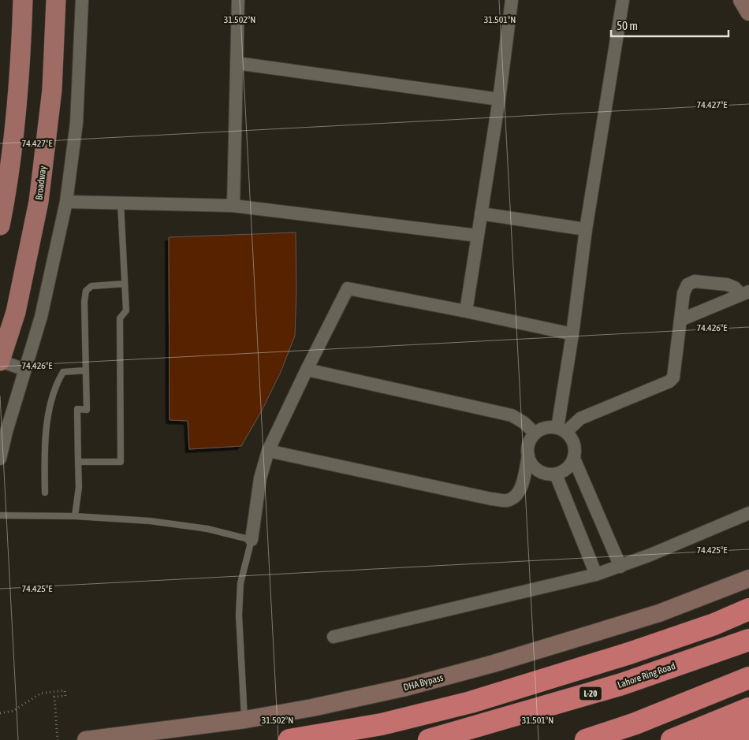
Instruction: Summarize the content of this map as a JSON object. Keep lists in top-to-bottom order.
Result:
{
  "streets": {
    "highway": ["Lahore Ring Road", "L-20"],
    "main road": ["Broadway", "DHA Bypass"]
  },
  "scale_bar": "50 m",
  "coordinates": [
    "31.502°N",
    "31.501°N",
    "74.427°E",
    "74.426°E",
    "74.425°E"
  ]
}
